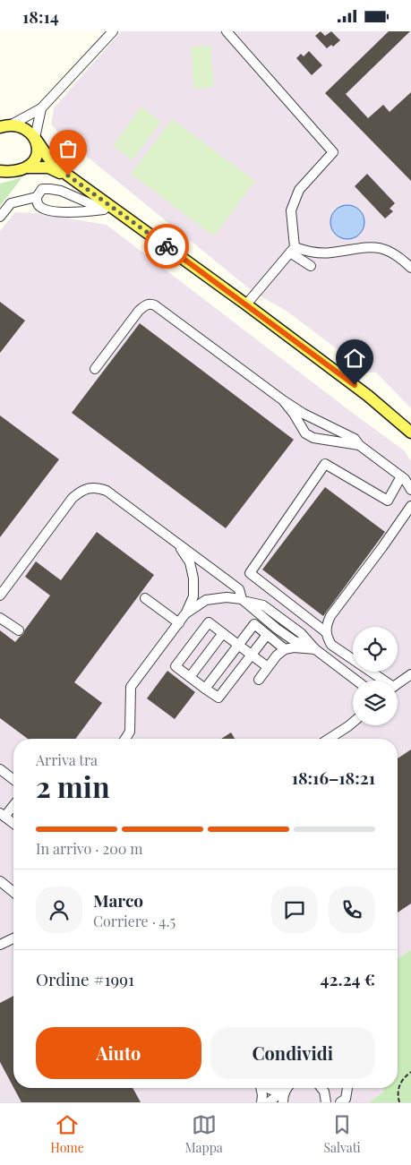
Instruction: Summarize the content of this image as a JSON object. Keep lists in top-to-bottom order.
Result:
{
  "page": {
    "status": "18:14",
    "heading": ["2 min", "Arriva tra", "18:16–18:21"],
    "panel": [
      "Marco",
      "Corriere · 4.5",
      "Ordine #1991",
      "42.24 €"
    ],
    "bar": "In arrivo · 200 m",
    "buttons": ["Aiuto", "Condividi"],
    "tabs": ["Home", "Mappa", "Salvati"]
  }
}
